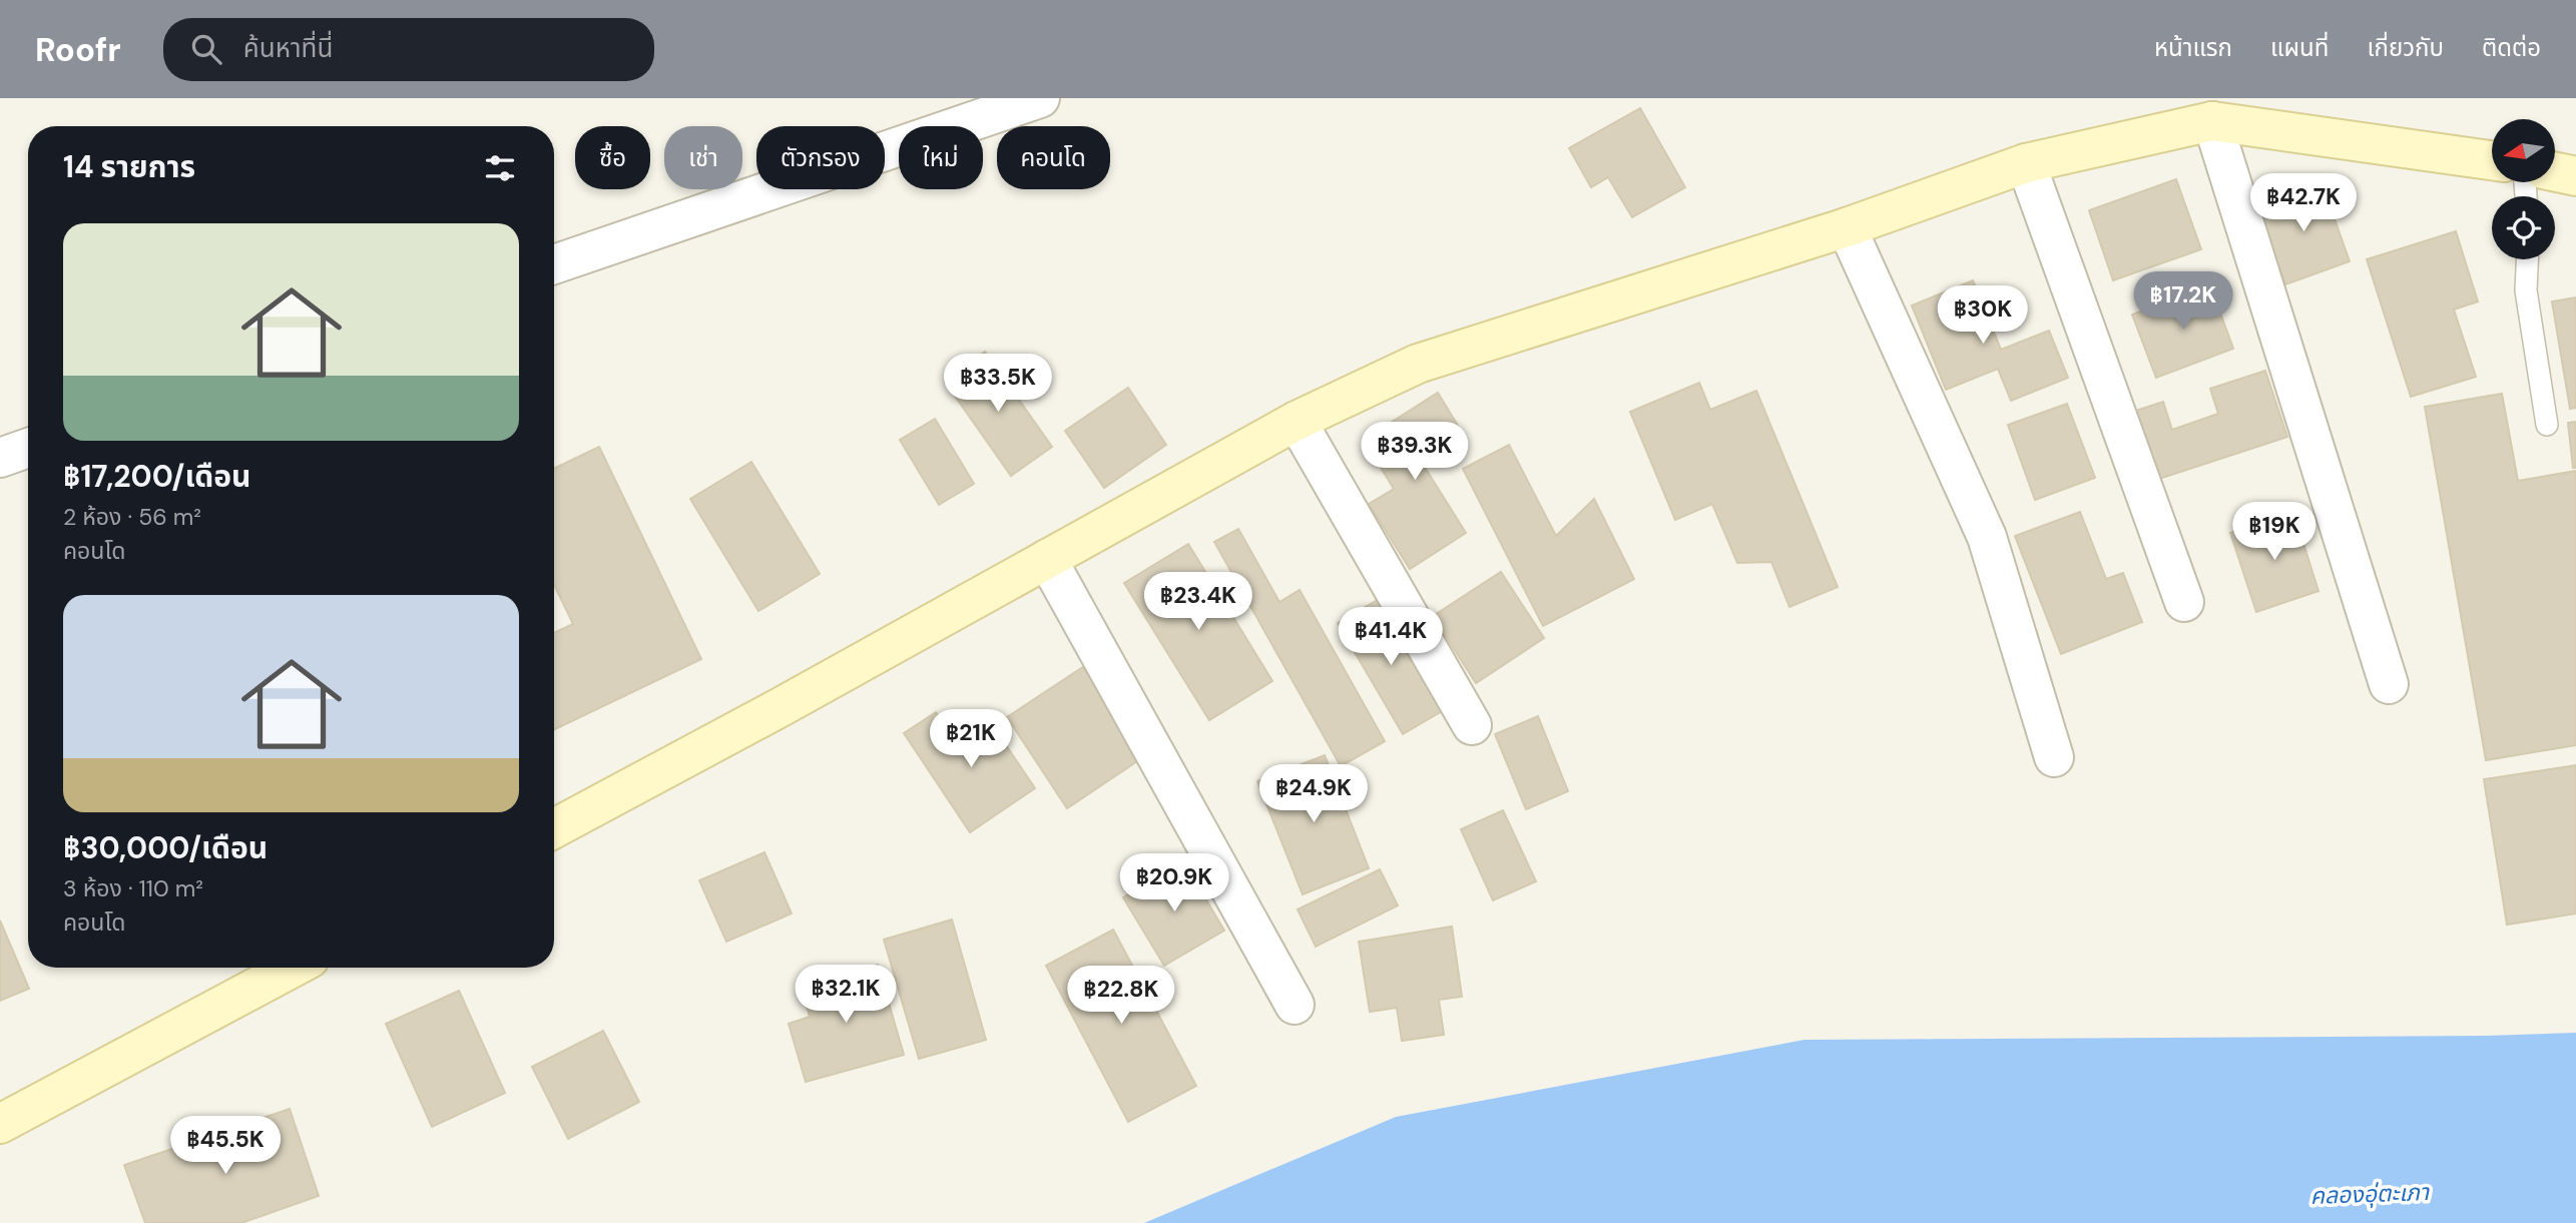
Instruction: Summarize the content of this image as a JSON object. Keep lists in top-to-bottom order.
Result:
{
  "water": ["คลองอุ่ตะเภา"],
  "north": "left",
  "page": {
    "header": "Roofr",
    "search": "ค้นหาที่นี่",
    "nav": [
      "หน้าแรก",
      "แผนที่",
      "เกี่ยวกับ",
      "ติดต่อ"
    ],
    "chip": [
      "ซื้อ",
      "เช่า",
      "ตัวกรอง",
      "ใหม่",
      "คอนโด"
    ],
    "heading": "14 รายการ",
    "price": [
      "฿42.7K",
      "฿17.2K",
      "฿30K",
      "฿33.5K",
      "฿39.3K",
      "฿19K",
      "฿23.4K",
      "฿41.4K",
      "฿21K",
      "฿24.9K",
      "฿20.9K",
      "฿32.1K",
      "฿22.8K",
      "฿45.5K"
    ],
    "list": [
      {
        "name": "฿17,200/เดือน",
        "note": "2 ห้อง · 56 m² · คอนโด"
      },
      {
        "name": "฿30,000/เดือน",
        "note": "3 ห้อง · 110 m² · คอนโด"
      }
    ]
  }
}
